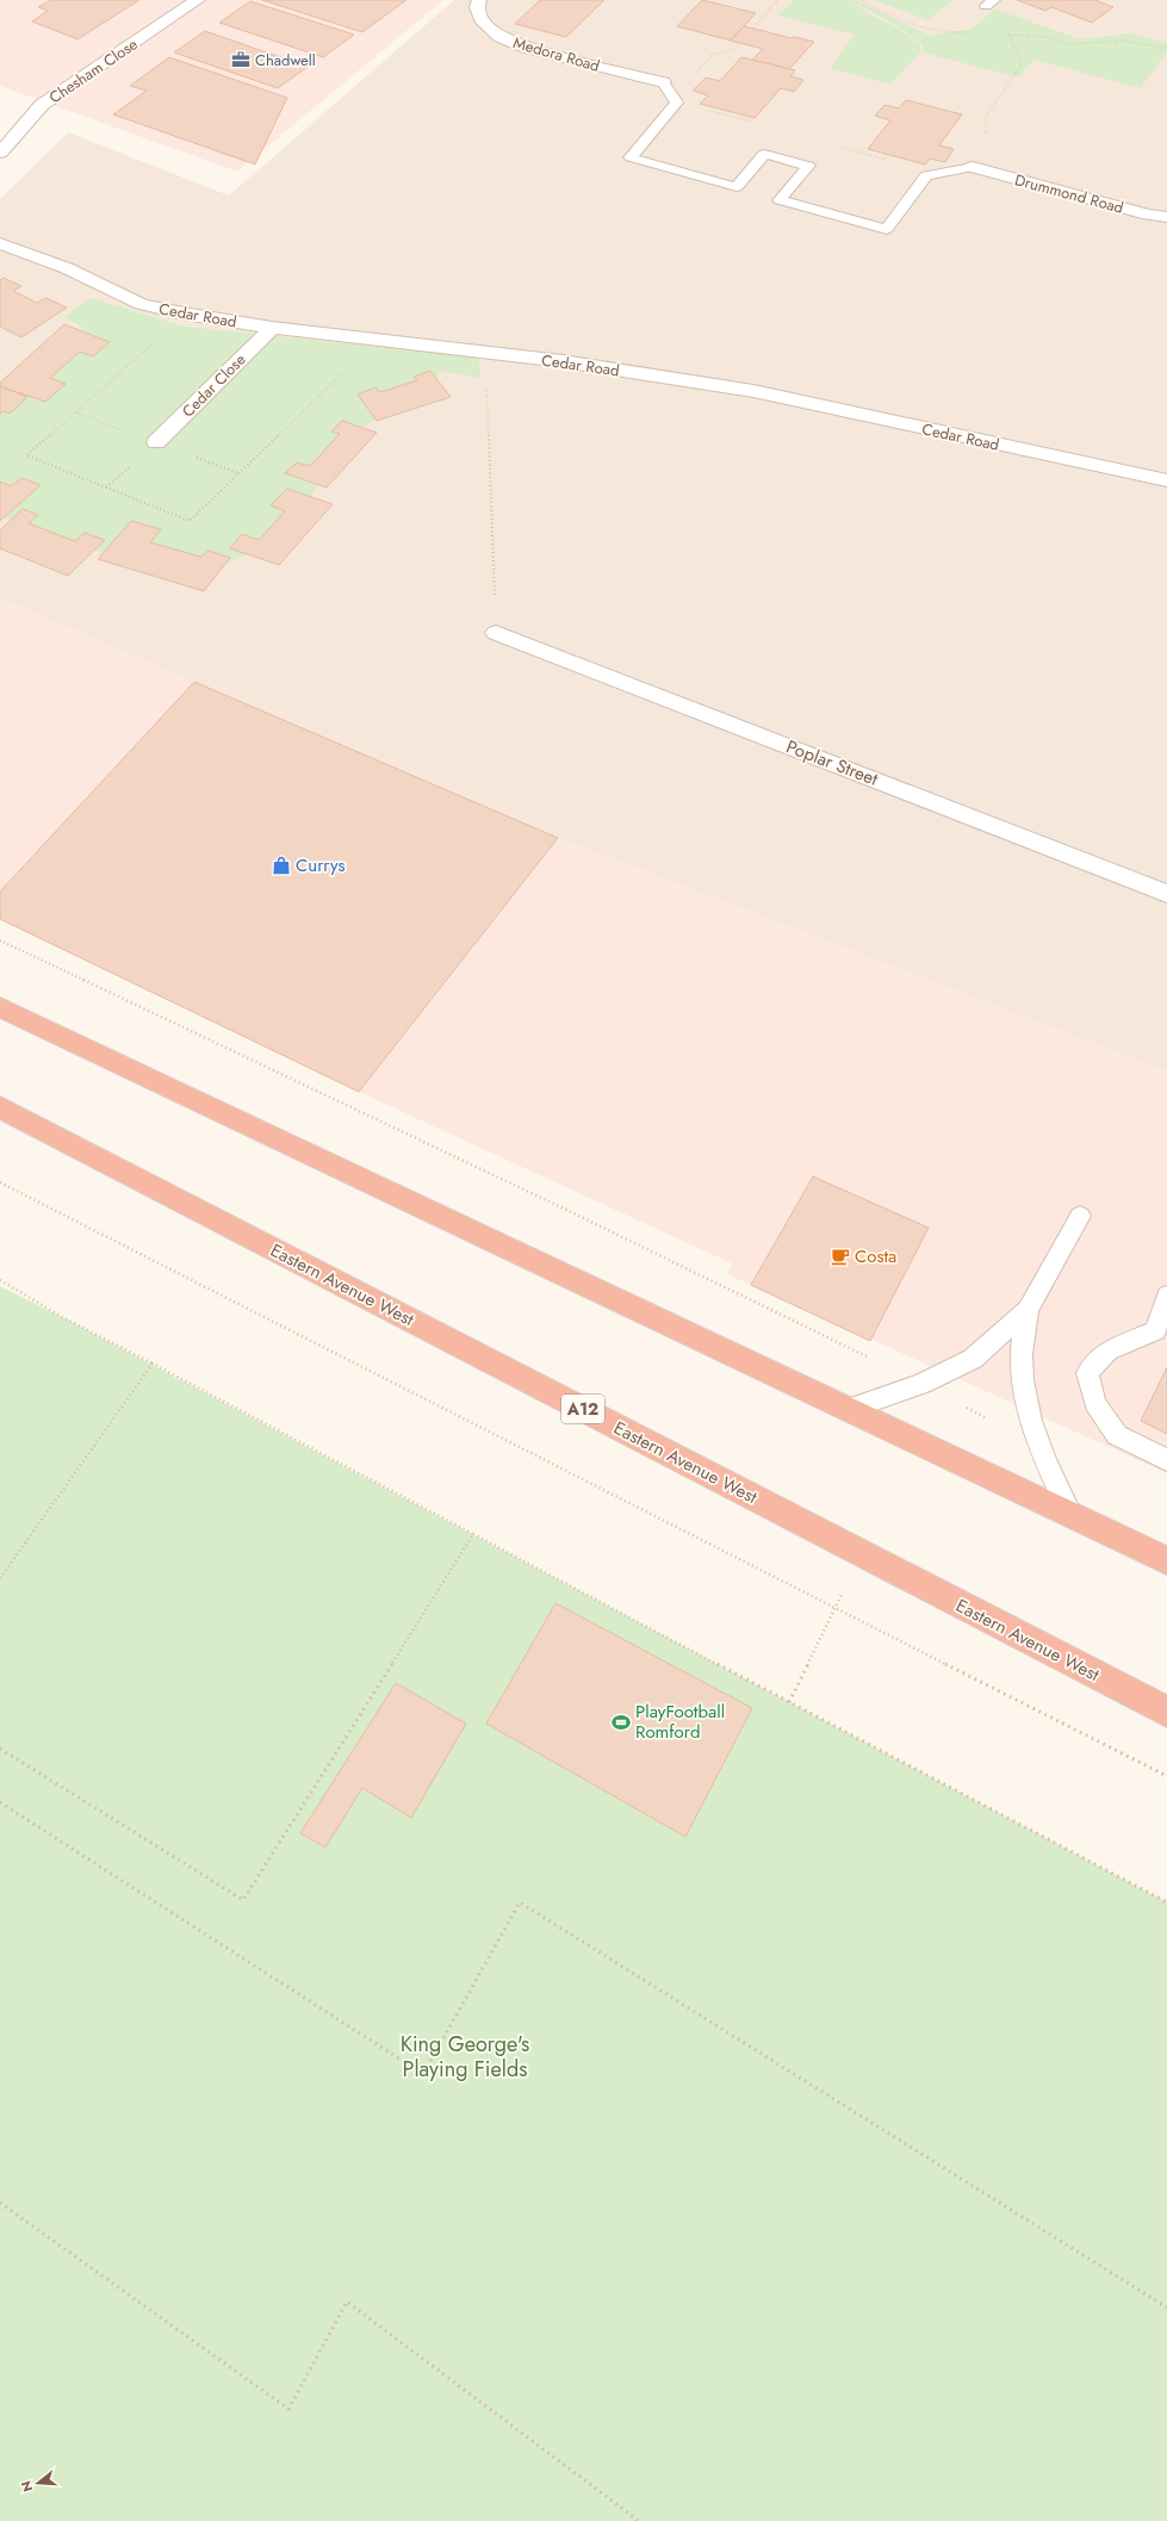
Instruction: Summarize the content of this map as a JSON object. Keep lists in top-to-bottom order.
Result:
{
  "streets": {
    "highway": ["Eastern Avenue West", "A12"],
    "street": [
      "Medora Road",
      "Chesham Close",
      "Drummond Road",
      "Cedar Road",
      "Cedar Close",
      "Poplar Street"
    ]
  },
  "crossings": [
    ["Cedar Road", "Cedar Close"]
  ],
  "parks": ["King George's Playing Fields"],
  "places": {
    "office": ["Chadwell"],
    "shop": ["Currys"],
    "cafe": ["Costa"],
    "sports": ["PlayFootball Romford"]
  },
  "north": "left"
}
